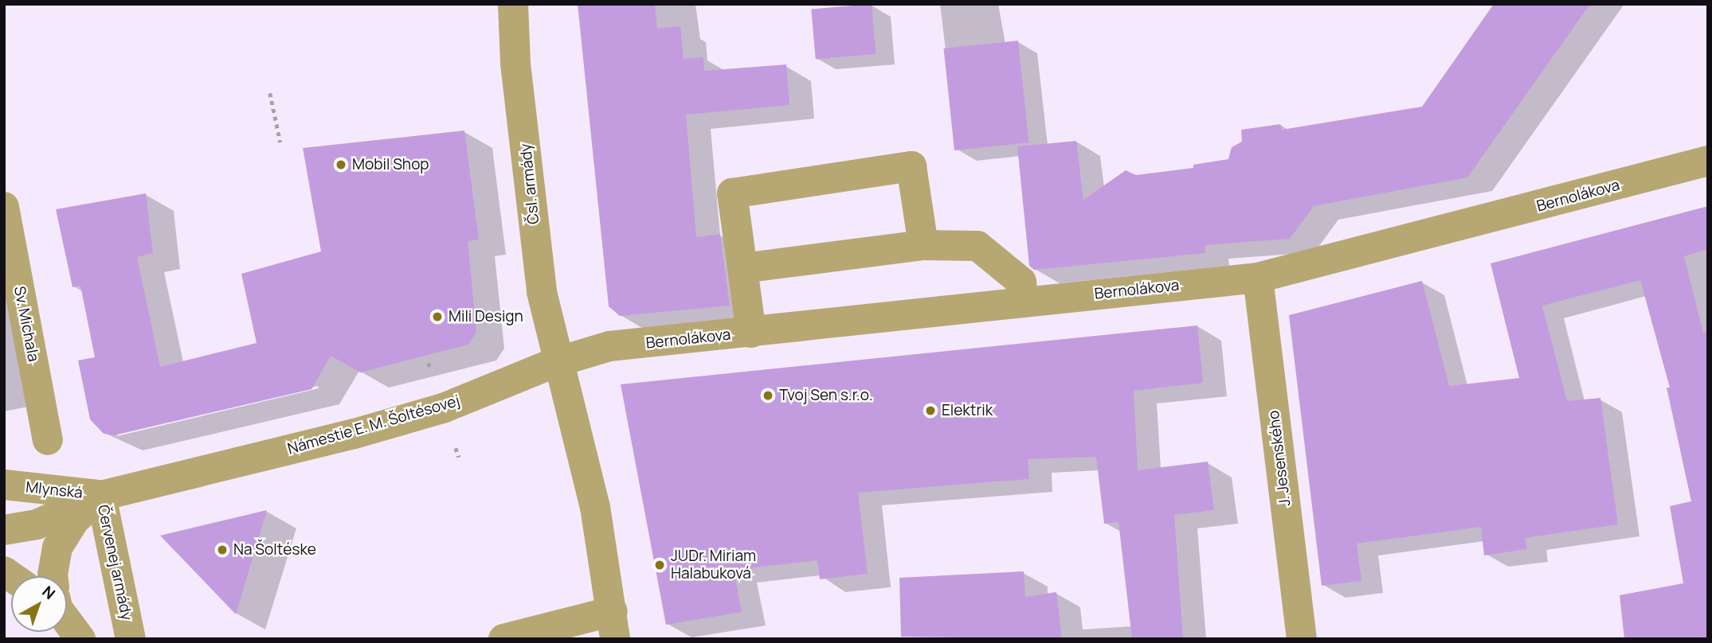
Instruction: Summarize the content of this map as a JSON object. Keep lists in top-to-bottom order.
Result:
{
  "streets": {
    "street": [
      "Čsl. armády",
      "Bernolákova",
      "Sv. Michala",
      "Námestie E. M. Šoltésovej",
      "J. Jesenského",
      "Mlynská",
      "Červenej armády"
    ]
  },
  "crossings": [
    ["Čsl. armády", "Bernolákova"],
    ["Čsl. armády", "Námestie E. M. Šoltésovej"],
    ["Bernolákova", "Námestie E. M. Šoltésovej"],
    ["Bernolákova", "J. Jesenského"],
    ["Námestie E. M. Šoltésovej", "Mlynská"],
    ["Námestie E. M. Šoltésovej", "Červenej armády"],
    ["Mlynská", "Červenej armády"]
  ],
  "places": [
    "Mobil Shop",
    "Mili Design",
    "Tvoj Sen s.r.o.",
    "Elektrik",
    "Na Šoltéske",
    "JUDr. Miriam Halabuková"
  ],
  "north": "top right"
}
